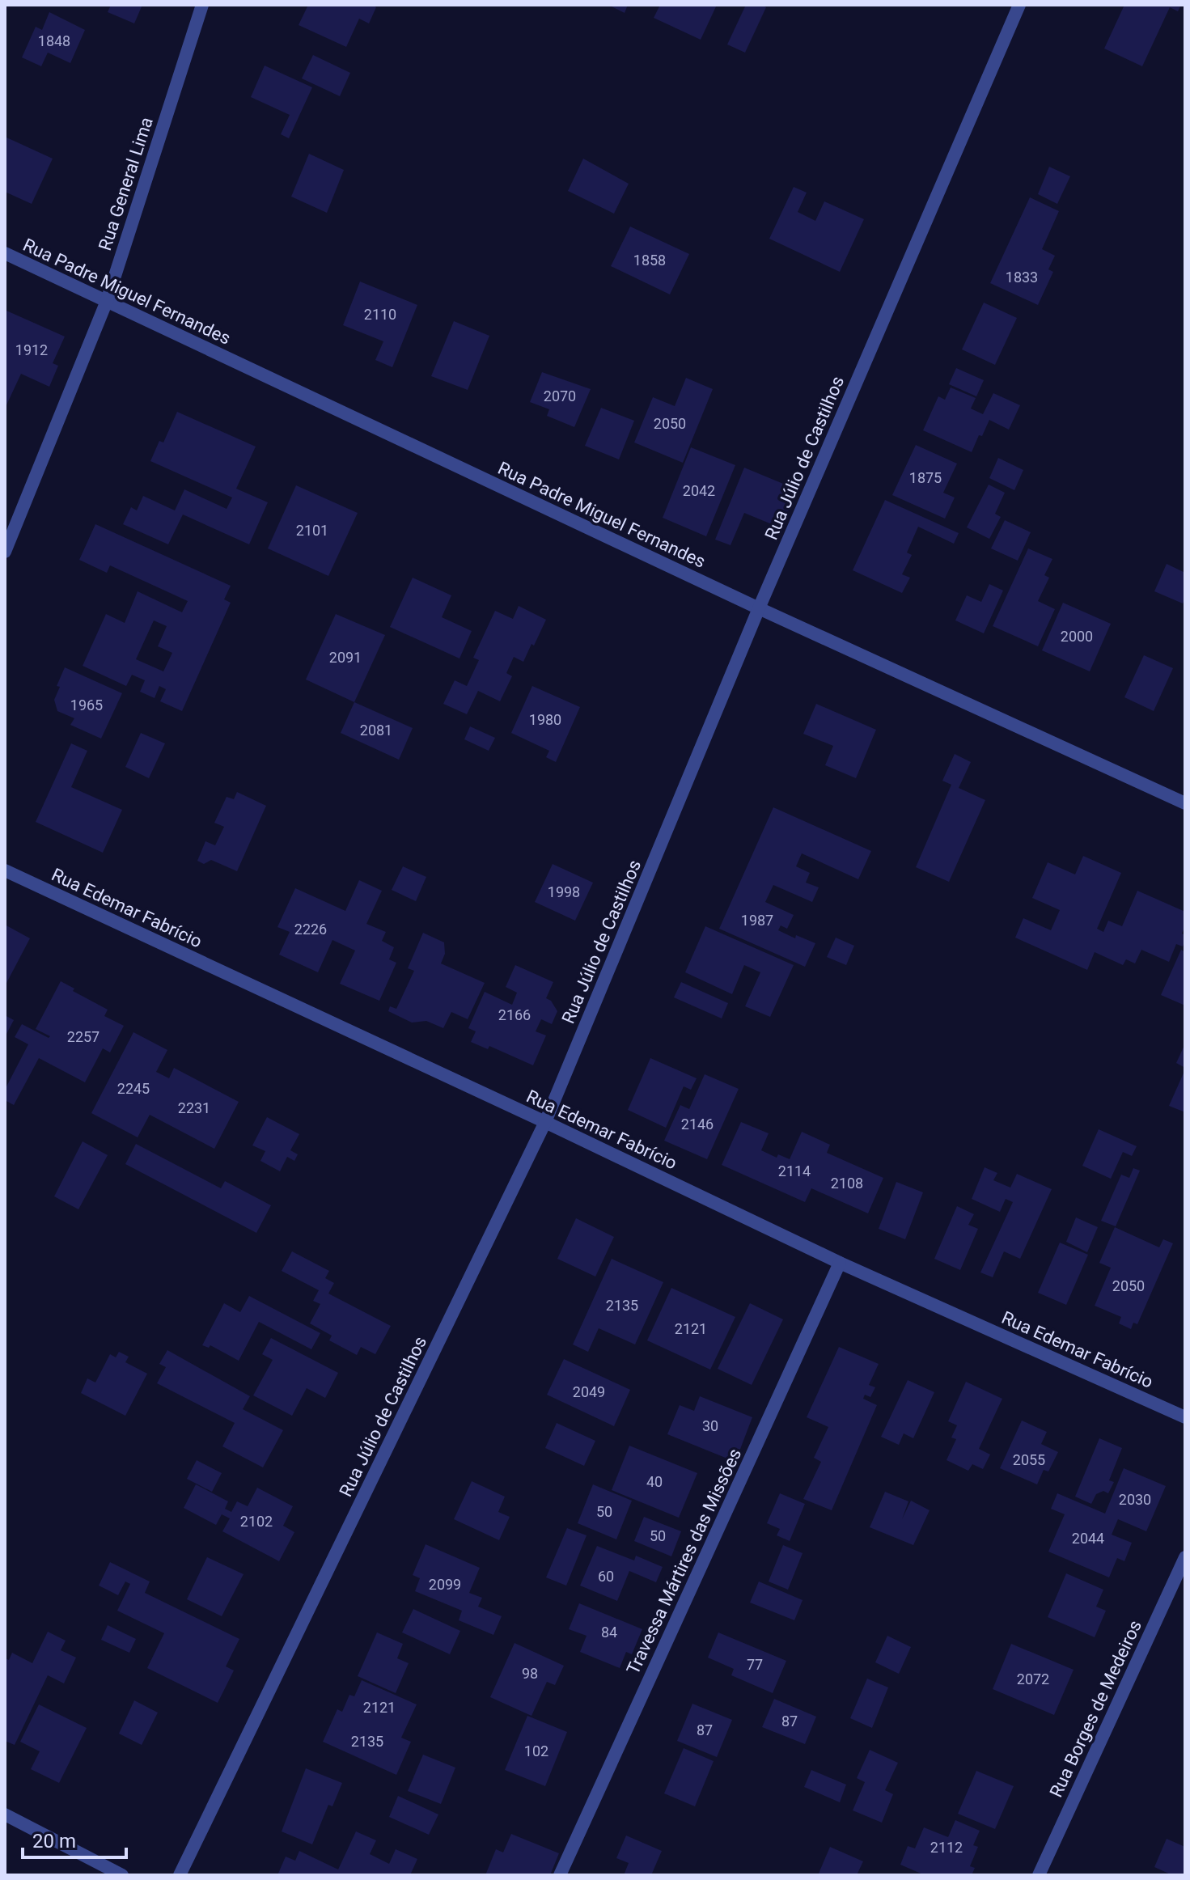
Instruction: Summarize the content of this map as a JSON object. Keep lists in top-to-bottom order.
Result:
{
  "streets": {
    "street": [
      "Rua General Lima",
      "Rua Padre Miguel Fernandes",
      "Rua Júlio de Castilhos",
      "Rua Edemar Fabrício",
      "Travessa Mártires das Missões",
      "Rua Borges de Medeiros"
    ]
  },
  "crossings": [
    ["Rua General Lima", "Rua Padre Miguel Fernandes"],
    ["Rua Padre Miguel Fernandes", "Rua Júlio de Castilhos"],
    ["Rua Júlio de Castilhos", "Rua Edemar Fabrício"],
    ["Rua Edemar Fabrício", "Travessa Mártires das Missões"]
  ],
  "house_numbers": [
    "1848",
    "1858",
    "1833",
    "2110",
    "1912",
    "2070",
    "2050",
    "1875",
    "2042",
    "2101",
    "2000",
    "2091",
    "1965",
    "1980",
    "2081",
    "1998",
    "1987",
    "2226",
    "2166",
    "2257",
    "2245",
    "2231",
    "2146",
    "2114",
    "2108",
    "2050",
    "2135",
    "2121",
    "2049",
    "30",
    "2055",
    "40",
    "2030",
    "50",
    "2102",
    "50",
    "2044",
    "60",
    "2099",
    "84",
    "77",
    "98",
    "2072",
    "2121",
    "87",
    "87",
    "2135",
    "102",
    "2112"
  ],
  "scale_bar": "20 m"
}
